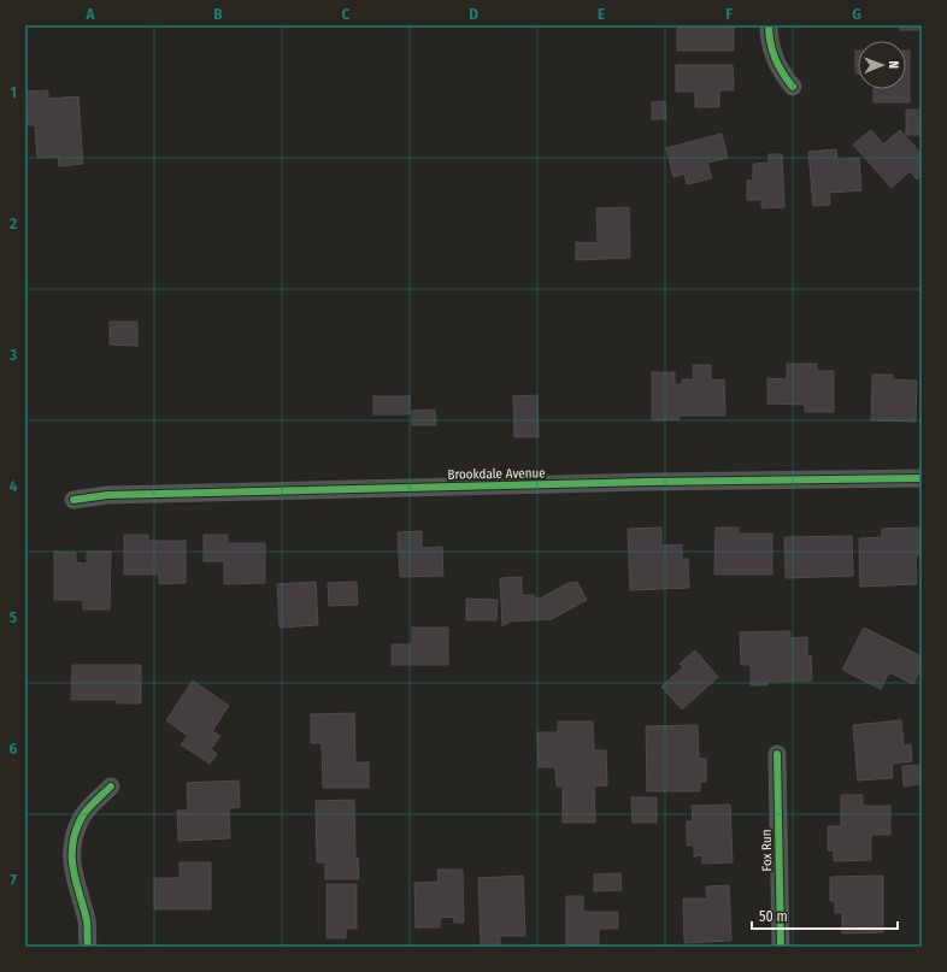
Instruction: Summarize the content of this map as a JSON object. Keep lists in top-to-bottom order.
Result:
{
  "streets": {
    "street": ["Brookdale Avenue", "Fox Run"]
  },
  "scale_bar": "50 m",
  "north": "right",
  "grid": {
    "columns": [
      "A",
      "B",
      "C",
      "D",
      "E",
      "F",
      "G"
    ],
    "rows": [
      "1",
      "2",
      "3",
      "4",
      "5",
      "6",
      "7"
    ]
  }
}
